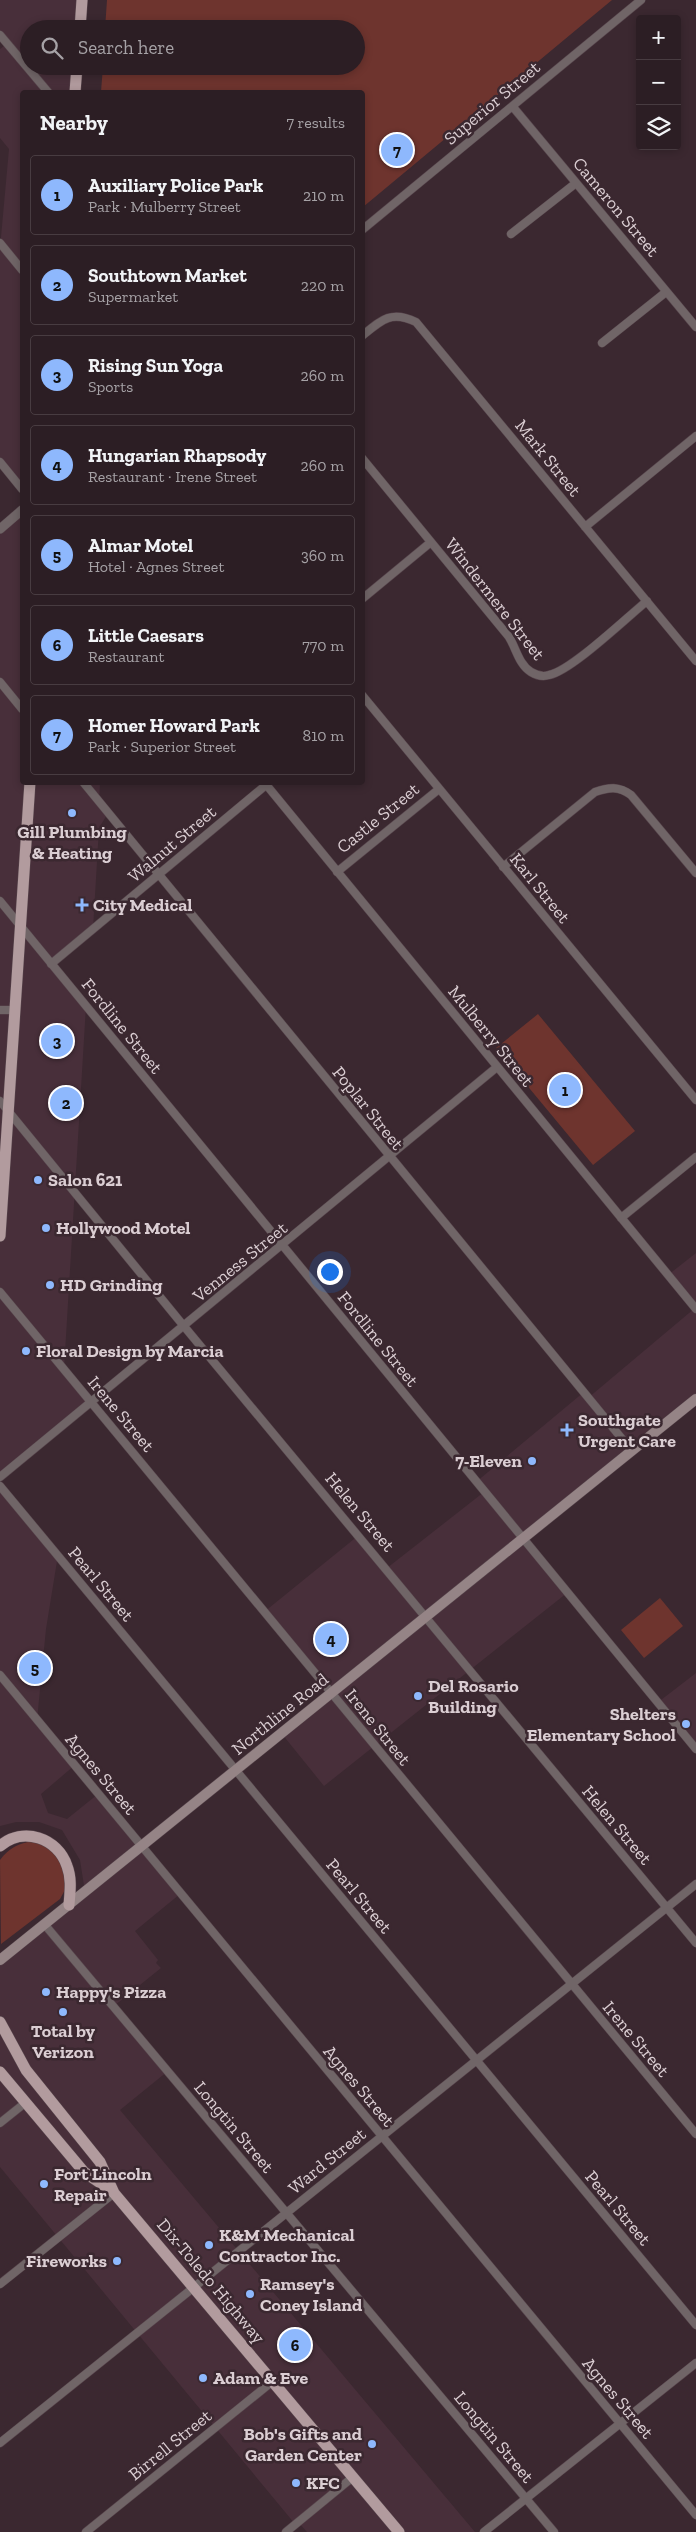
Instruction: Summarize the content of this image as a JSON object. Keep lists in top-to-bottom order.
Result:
{
  "streets": {
    "main road": ["Northline Road", "Dix-Toledo Highway"],
    "street": [
      "Superior Street",
      "Cameron Street",
      "Mark Street",
      "Windermere Street",
      "Castle Street",
      "Walnut Street",
      "Karl Street",
      "Fordline Street",
      "Mulberry Street",
      "Poplar Street",
      "Venness Street",
      "Irene Street",
      "Helen Street",
      "Pearl Street",
      "Agnes Street",
      "Longtin Street",
      "Ward Street",
      "Birrell Street"
    ]
  },
  "crossings": [
    ["Superior Street", "Cameron Street"],
    ["Mark Street", "Windermere Street"],
    ["Castle Street", "Karl Street"],
    ["Castle Street", "Mulberry Street"],
    ["Walnut Street", "Fordline Street"],
    ["Walnut Street", "Poplar Street"],
    ["Fordline Street", "Venness Street"],
    ["Fordline Street", "Northline Road"],
    ["Mulberry Street", "Venness Street"],
    ["Poplar Street", "Venness Street"],
    ["Poplar Street", "Northline Road"],
    ["Venness Street", "Irene Street"],
    ["Venness Street", "Helen Street"],
    ["Irene Street", "Northline Road"],
    ["Irene Street", "Ward Street"],
    ["Helen Street", "Northline Road"],
    ["Helen Street", "Ward Street"],
    ["Pearl Street", "Northline Road"],
    ["Pearl Street", "Ward Street"],
    ["Northline Road", "Agnes Street"],
    ["Northline Road", "Longtin Street"],
    ["Agnes Street", "Ward Street"],
    ["Longtin Street", "Ward Street"],
    ["Ward Street", "Dix-Toledo Highway"],
    ["Dix-Toledo Highway", "Birrell Street"]
  ],
  "places": {
    "other": [
      "Gill Plumbing & Heating",
      "Salon 621",
      "Hollywood Motel",
      "HD Grinding",
      "Floral Design by Marcia",
      "7-Eleven",
      "Del Rosario Building",
      "Shelters Elementary School",
      "Happy's Pizza",
      "Total by Verizon",
      "Fort Lincoln Repair",
      "K&M Mechanical Contractor Inc.",
      "Fireworks",
      "Ramsey's Coney Island",
      "Adam & Eve",
      "Bob's Gifts and Garden Center",
      "KFC"
    ],
    "health": ["City Medical", "Southgate Urgent Care"]
  },
  "page": {
    "map_buttons": ["+", "−"],
    "search": "Search here",
    "heading": ["Nearby", "7 results"],
    "pins": [
      "7",
      "3",
      "1",
      "2",
      "4",
      "5",
      "6"
    ],
    "list": [
      {
        "mark": "1",
        "name": "Auxiliary Police Park",
        "note": "Park · Mulberry Street",
        "value": "210 m"
      },
      {
        "mark": "2",
        "name": "Southtown Market",
        "note": "Supermarket",
        "value": "220 m"
      },
      {
        "mark": "3",
        "name": "Rising Sun Yoga",
        "note": "Sports",
        "value": "260 m"
      },
      {
        "mark": "4",
        "name": "Hungarian Rhapsody",
        "note": "Restaurant · Irene Street",
        "value": "260 m"
      },
      {
        "mark": "5",
        "name": "Almar Motel",
        "note": "Hotel · Agnes Street",
        "value": "360 m"
      },
      {
        "mark": "6",
        "name": "Little Caesars",
        "note": "Restaurant",
        "value": "770 m"
      },
      {
        "mark": "7",
        "name": "Homer Howard Park",
        "note": "Park · Superior Street",
        "value": "810 m"
      }
    ]
  }
}
